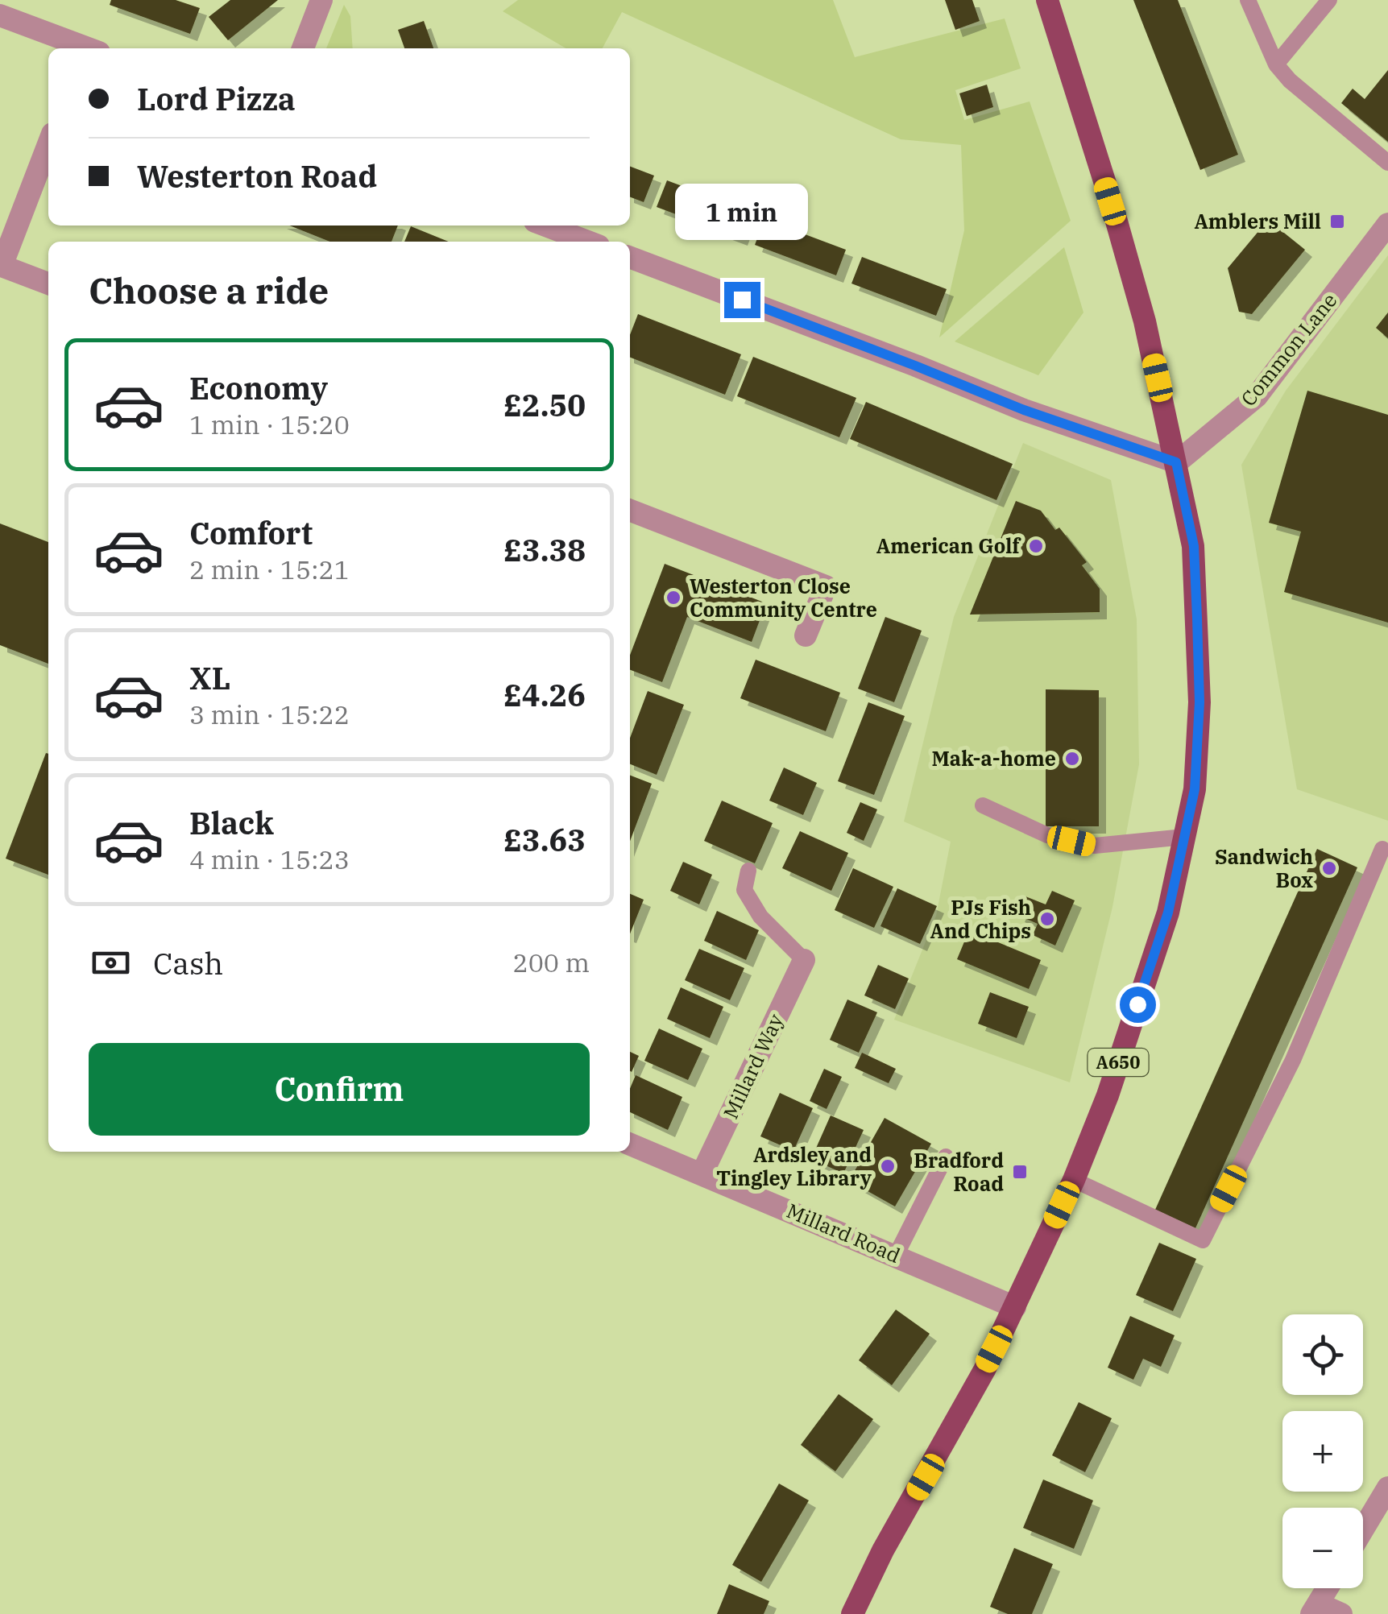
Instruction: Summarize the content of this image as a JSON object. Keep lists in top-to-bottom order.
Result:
{
  "streets": {
    "main road": ["A650"],
    "street": ["Common Lane", "Millard Way", "Millard Road"]
  },
  "crossings": [
    ["Common Lane", "A650"],
    ["A650", "Millard Road"],
    ["Millard Way", "Millard Road"]
  ],
  "places": {
    "transit": ["Amblers Mill", "Bradford Road"],
    "other": [
      "American Golf",
      "Westerton Close Community Centre",
      "Mak-a-home",
      "Sandwich Box",
      "PJs Fish And Chips",
      "Ardsley and Tingley Library"
    ]
  },
  "page": {
    "banner": ["Lord Pizza", "Westerton Road"],
    "bubble": "1 min",
    "heading": "Choose a ride",
    "list": [
      {
        "name": "Economy",
        "note": "1 min · 15:20",
        "value": "£2.50"
      },
      {
        "name": "Comfort",
        "note": "2 min · 15:21",
        "value": "£3.38"
      },
      {
        "name": "XL",
        "note": "3 min · 15:22",
        "value": "£4.26"
      },
      {
        "name": "Black",
        "note": "4 min · 15:23",
        "value": "£3.63"
      }
    ],
    "pay": ["Cash", "200 m"],
    "buttons": "Confirm",
    "map_buttons": ["+", "−"]
  }
}
